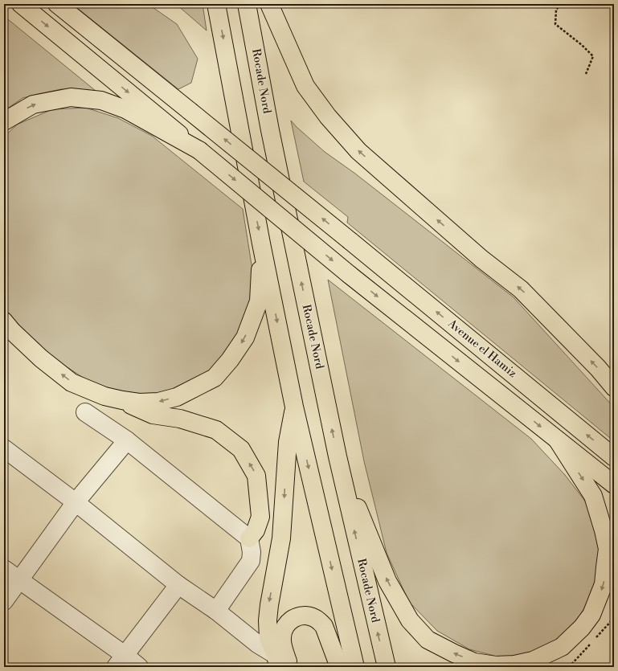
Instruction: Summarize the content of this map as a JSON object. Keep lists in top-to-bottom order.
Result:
{
  "streets": {
    "highway": ["Rocade Nord", "Avenue el Hamiz"]
  }
}
